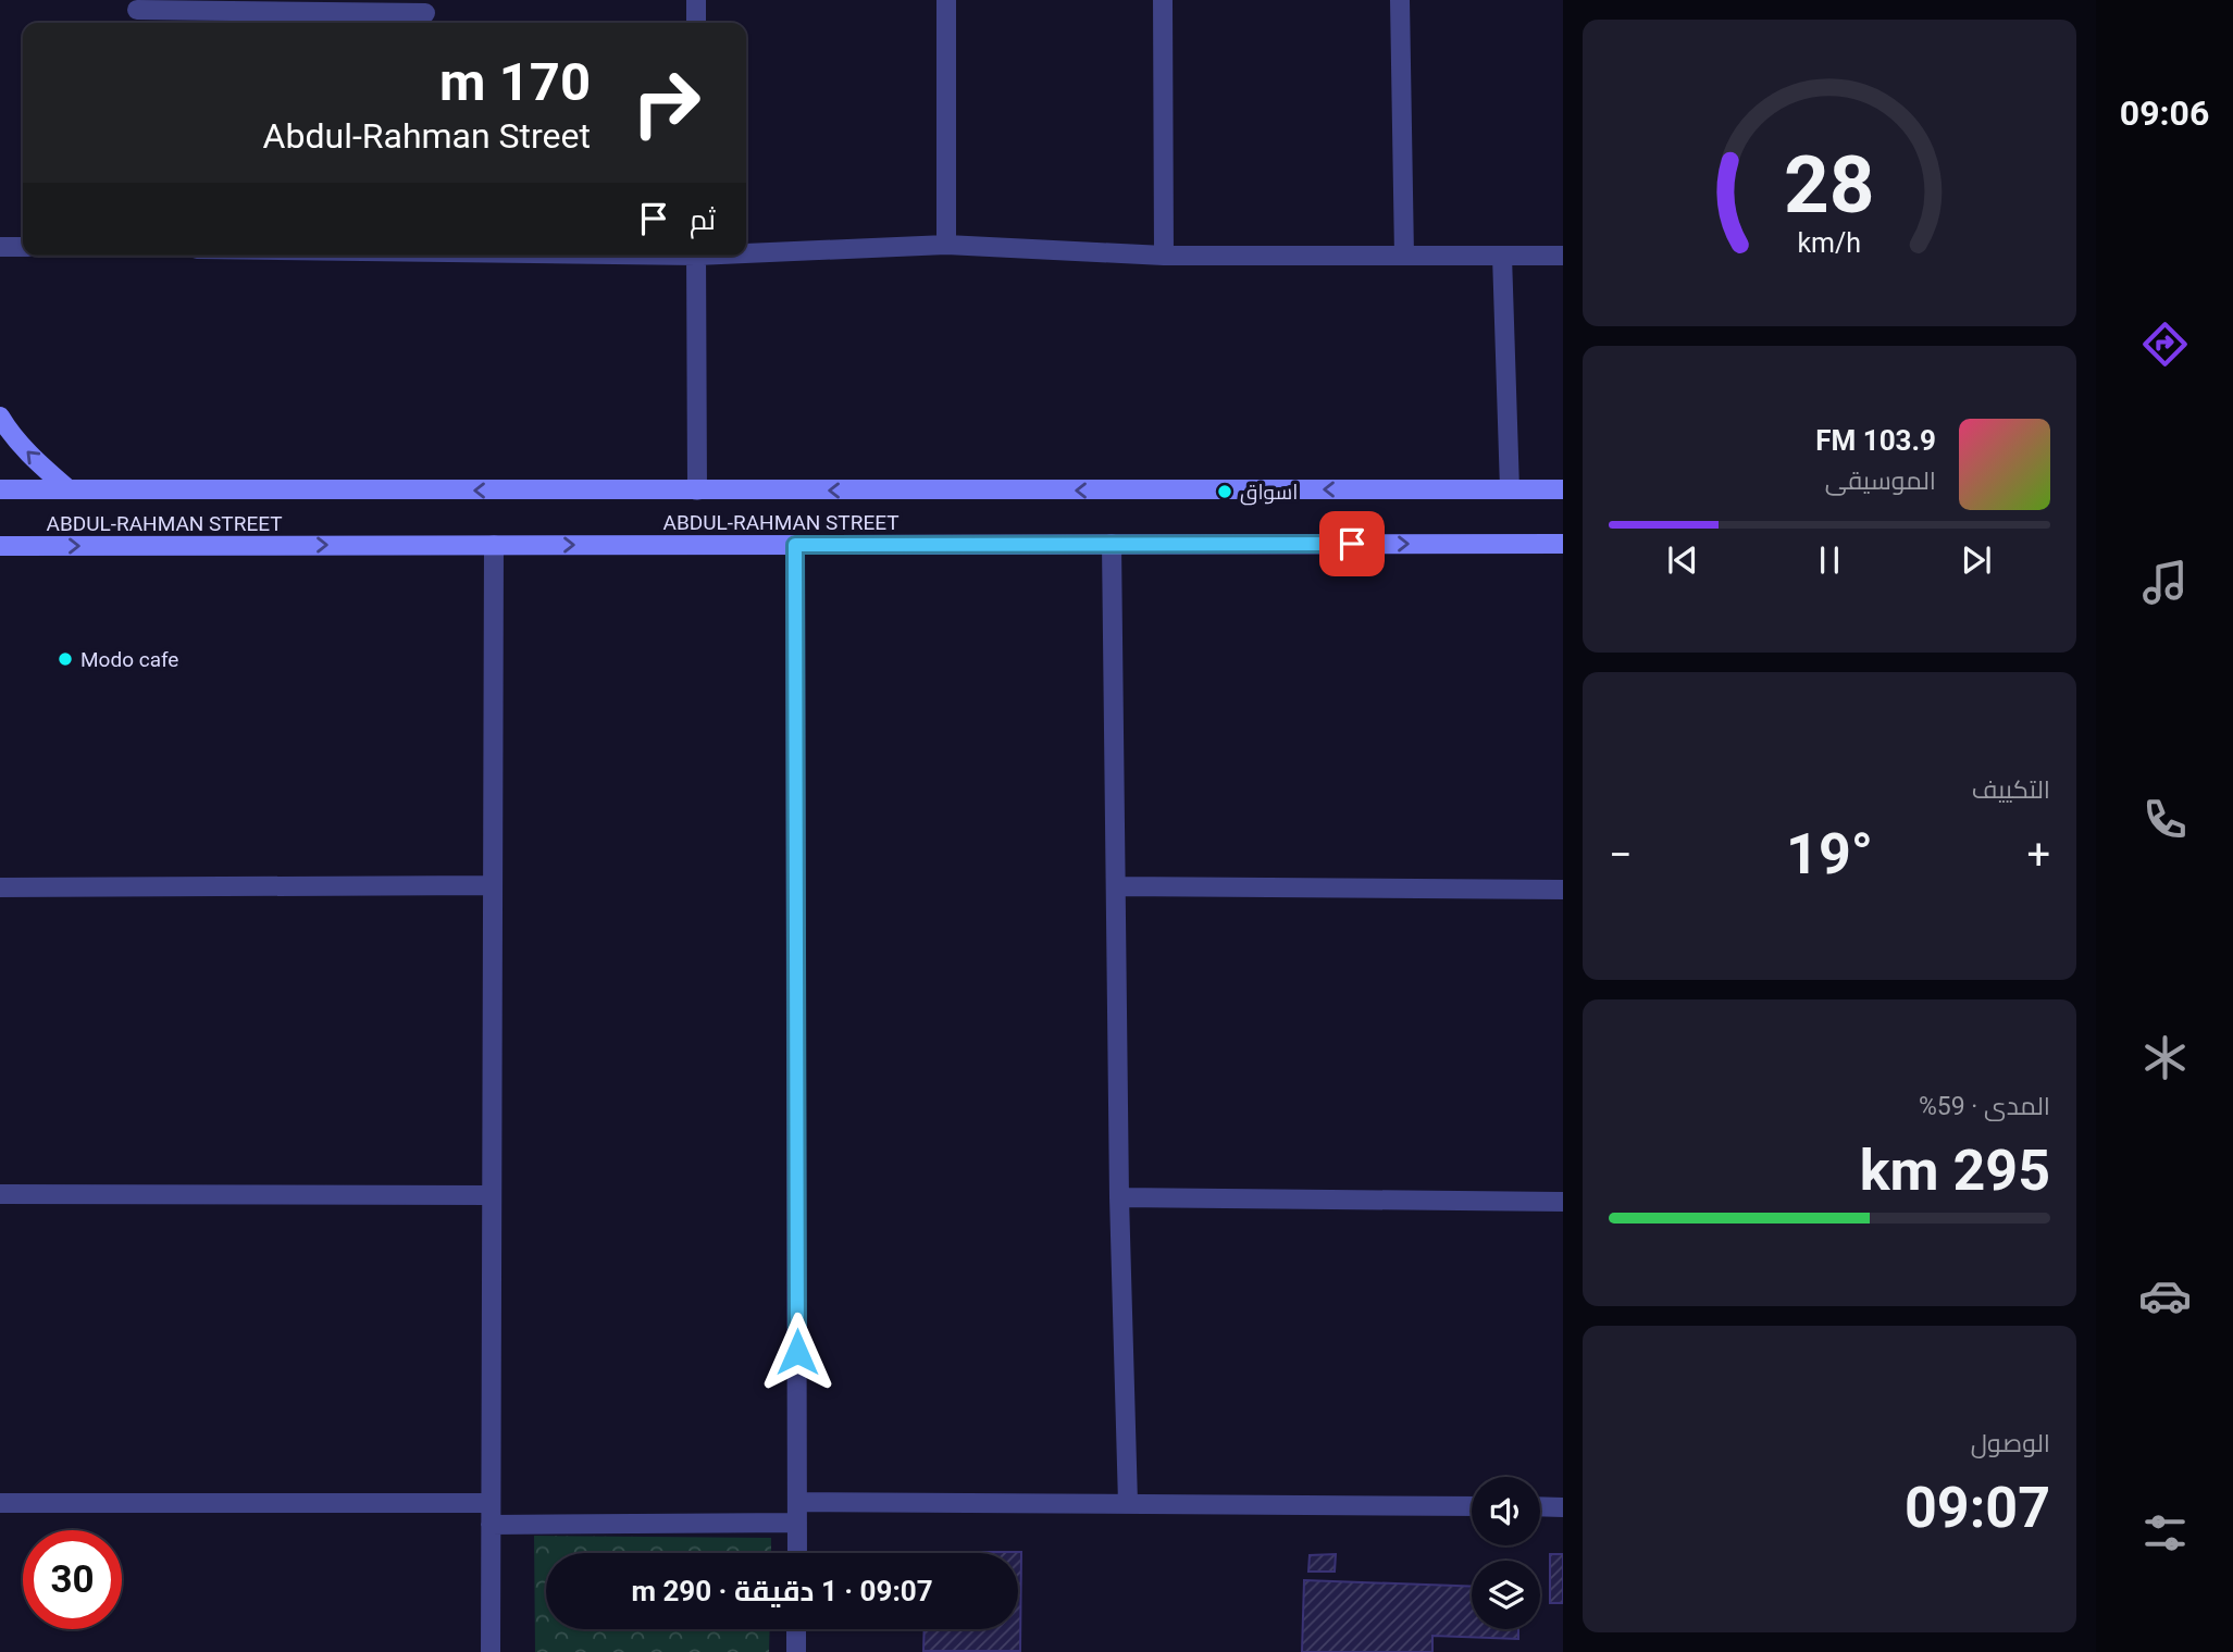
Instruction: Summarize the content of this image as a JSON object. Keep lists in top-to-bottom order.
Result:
{
  "streets": {
    "main road": ["ABDUL-RAHMAN STREET"]
  },
  "places": ["اسواق", "Modo cafe"],
  "page": {
    "tabs": "09:06",
    "turn": ["170 m", "Abdul-Rahman Street"],
    "then": "ثم",
    "song": ["103.9 FM", "الموسيقى"],
    "tile": [
      "التكييف",
      ["المدى · 59%", "295 km"],
      ["الوصول", "09:07"]
    ],
    "heat": ["−", "19°", "+"],
    "limit": "30",
    "trip": "09:07 · 1 دقيقة · 290 m",
    "gauge": ["28", "km/h"]
  }
}
